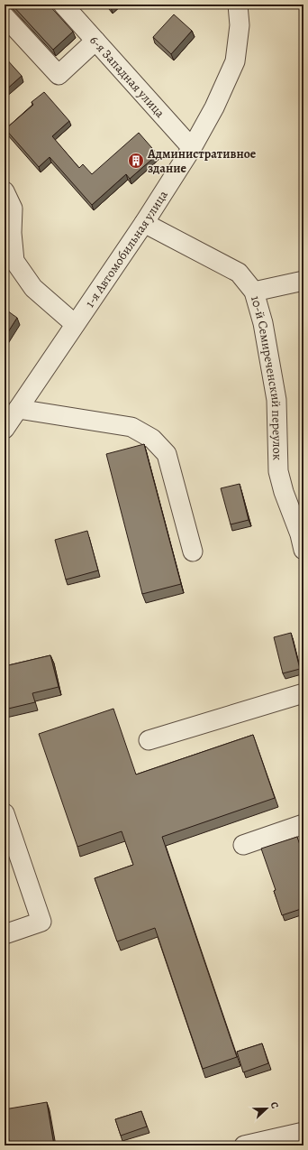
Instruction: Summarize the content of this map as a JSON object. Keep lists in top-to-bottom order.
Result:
{
  "streets": {
    "street": ["6-я Западная улица", "1-я Автомобильная улица", "10-й Семиреченский переулок"]
  },
  "crossings": [
    ["6-я Западная улица", "1-я Автомобильная улица"],
    ["1-я Автомобильная улица", "10-й Семиреченский переулок"]
  ],
  "places": {
    "building": ["Административное здание"]
  },
  "north": "right"
}
